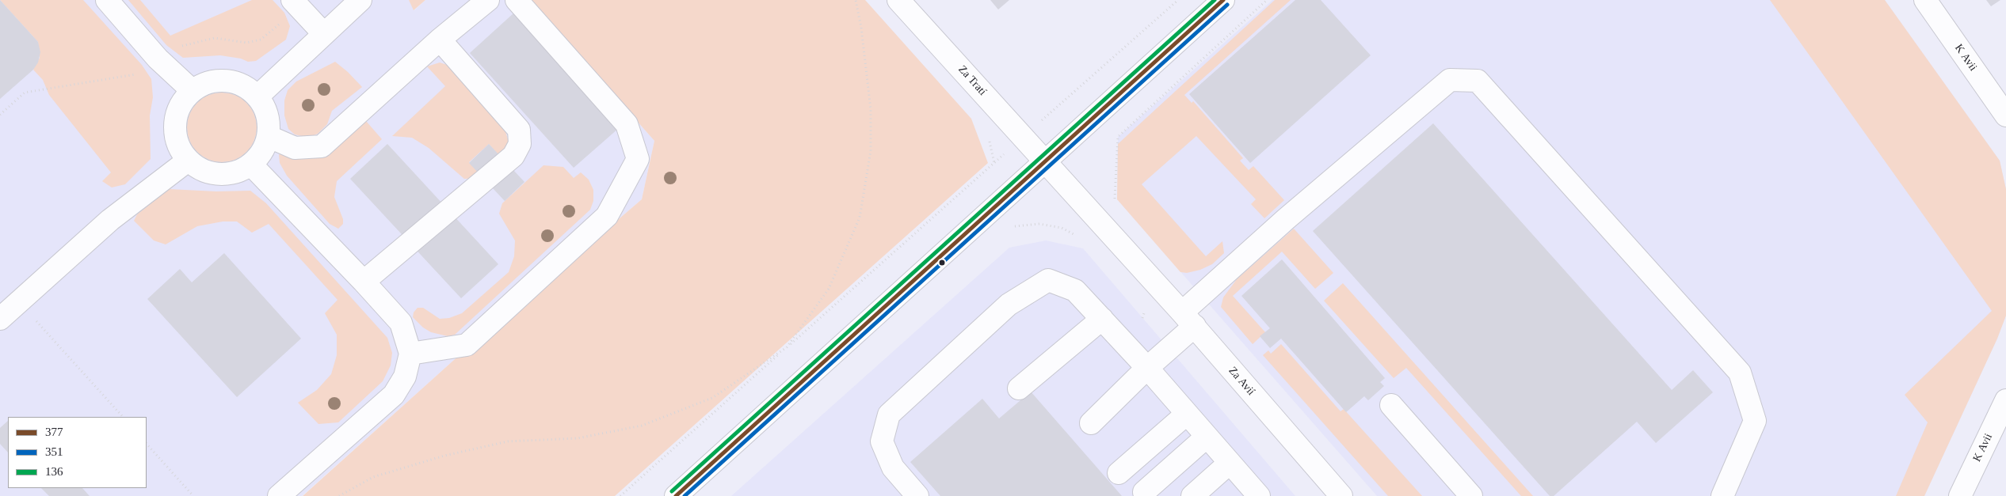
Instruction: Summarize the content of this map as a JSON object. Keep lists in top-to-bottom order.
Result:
{
  "streets": {
    "street": ["K Avii", "Za Tratí", "Za Avií"]
  },
  "crossings": [
    ["Za Tratí", "Za Avií"]
  ],
  "lines": ["transit line 377", "transit line 136", "transit line 351"],
  "legend": ["377", "351", "136"]
}
